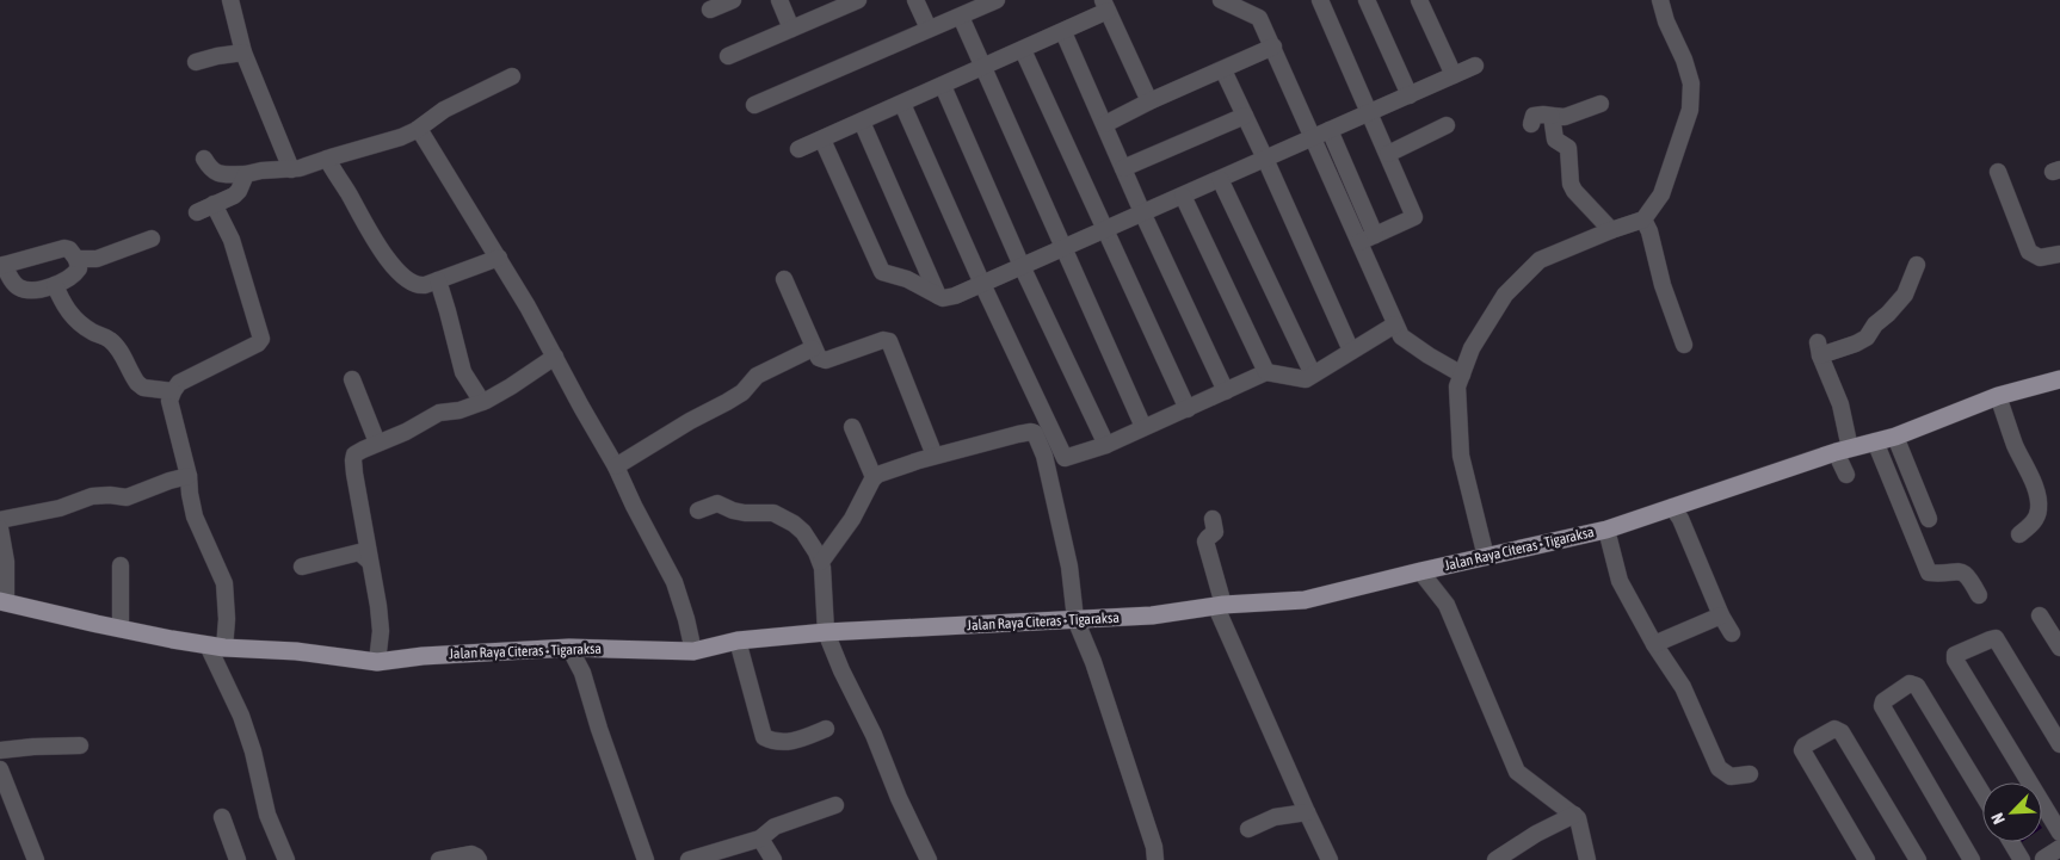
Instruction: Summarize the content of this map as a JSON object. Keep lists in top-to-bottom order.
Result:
{
  "streets": {
    "main road": ["Jalan Raya Citeras - Tigaraksa"]
  },
  "north": "bottom left"
}
